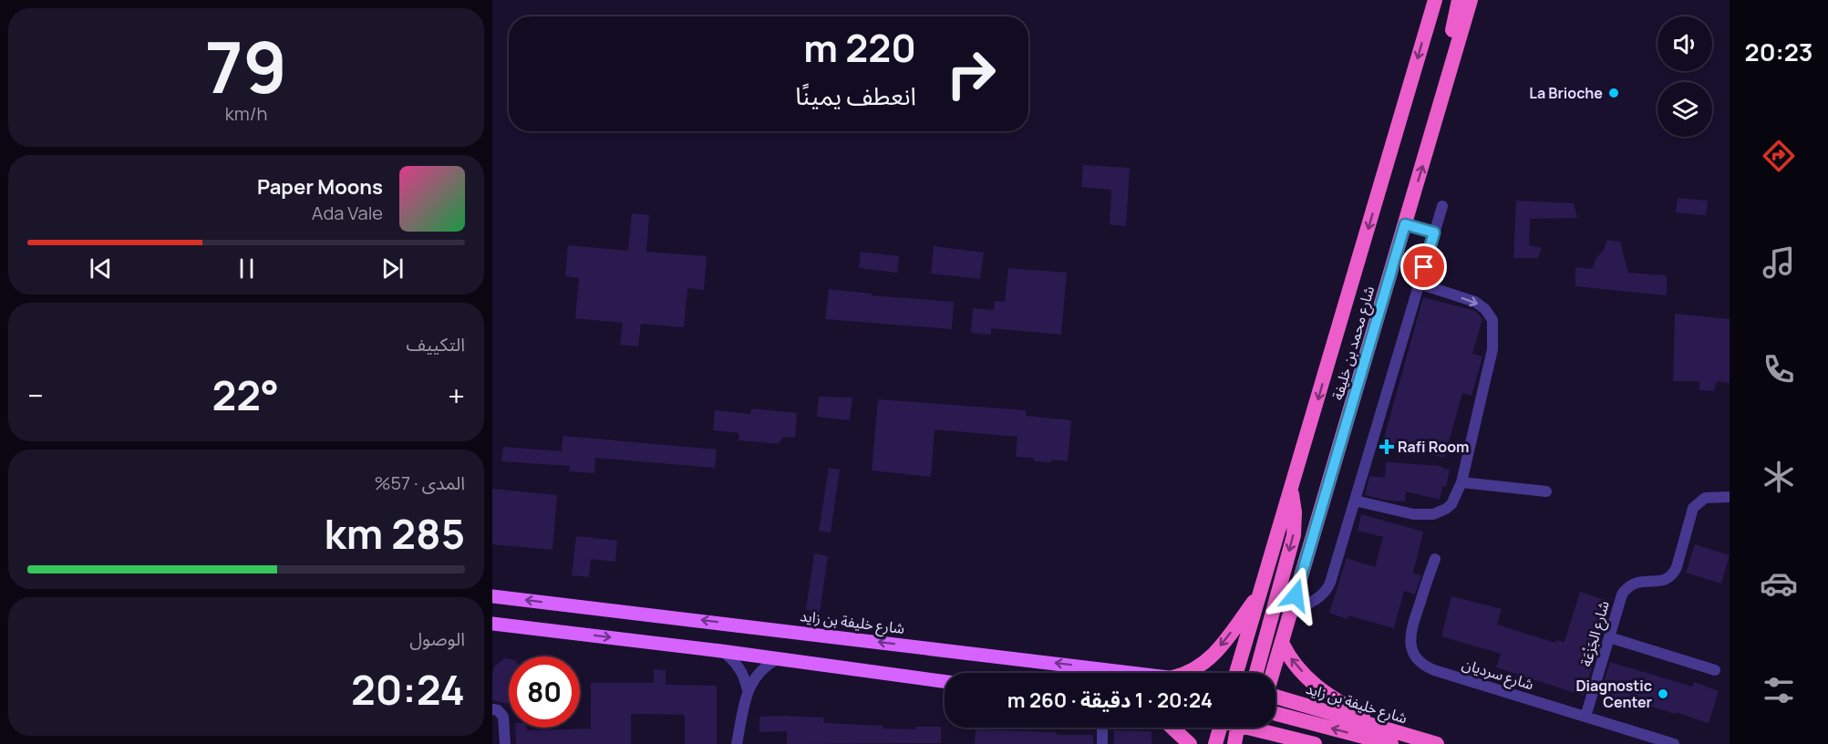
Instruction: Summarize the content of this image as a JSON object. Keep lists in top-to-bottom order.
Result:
{
  "streets": {
    "highway": ["شارع محمد بن خليفة", "شارع خليفة بن زايد"],
    "street": ["شارع الجَزْعَة", "شارع سرديان"]
  },
  "crossings": [
    ["شارع الجَزْعَة", "شارع سرديان"]
  ],
  "places": {
    "other": ["La Brioche", "Diagnostic Center"],
    "health": ["Rafi Room"]
  },
  "page": {
    "tabs": "20:23",
    "tile": [
      ["79", "km/h"],
      "التكييف",
      ["المدى · 57%", "285 km"],
      ["الوصول", "20:24"]
    ],
    "turn": ["220 m", "انعطف يمينًا"],
    "song": ["Paper Moons", "Ada Vale"],
    "heat": ["−", "22°", "+"],
    "limit": "80",
    "trip": "20:24 · 1 دقيقة · 260 m"
  }
}
